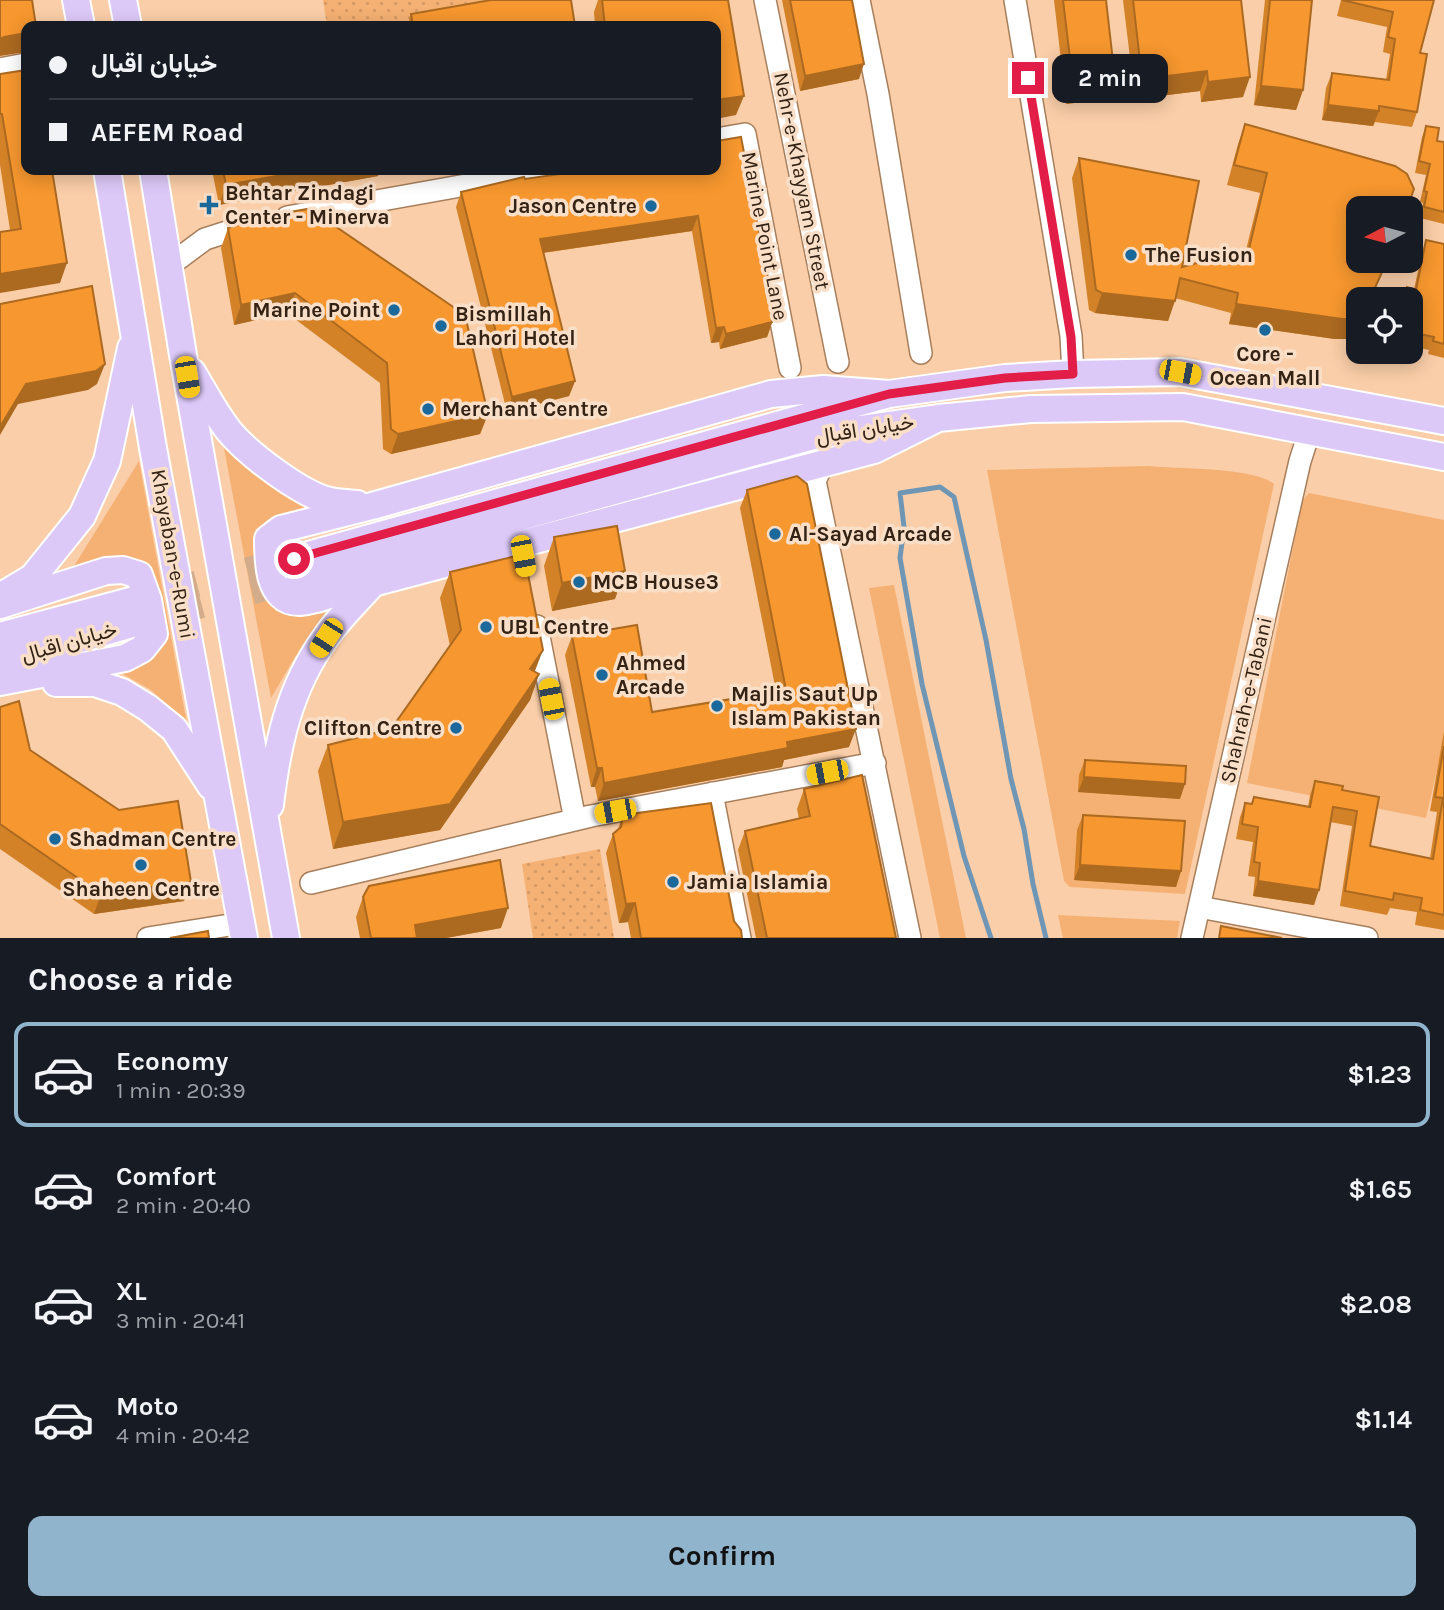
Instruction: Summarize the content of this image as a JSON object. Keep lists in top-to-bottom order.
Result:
{
  "streets": {
    "main road": ["خیابان اقبال", "Khayaban-e-Rumi"],
    "street": ["Nehr-e-Khayyam Street", "Marine Point Lane", "Shahrah-e-Tabani"]
  },
  "crossings": [
    ["خیابان اقبال", "Shahrah-e-Tabani"]
  ],
  "places": {
    "health": ["Behtar Zindagi Center - Minerva"],
    "other": [
      "Jason Centre",
      "The Fusion",
      "Marine Point",
      "Bismillah Lahori Hotel",
      "Core - Ocean Mall",
      "Merchant Centre",
      "Al-Sayad Arcade",
      "MCB House3",
      "UBL Centre",
      "Ahmed Arcade",
      "Majlis Saut Up Islam Pakistan",
      "Clifton Centre",
      "Shadman Centre",
      "Shaheen Centre",
      "Jamia Islamia"
    ]
  },
  "north": "left",
  "page": {
    "banner": ["خیابان اقبال", "AEFEM Road"],
    "bubble": "2 min",
    "heading": "Choose a ride",
    "list": [
      {
        "name": "Economy",
        "note": "1 min · 20:39",
        "value": "$1.23"
      },
      {
        "name": "Comfort",
        "note": "2 min · 20:40",
        "value": "$1.65"
      },
      {
        "name": "XL",
        "note": "3 min · 20:41",
        "value": "$2.08"
      },
      {
        "name": "Moto",
        "note": "4 min · 20:42",
        "value": "$1.14"
      }
    ],
    "buttons": "Confirm"
  }
}
